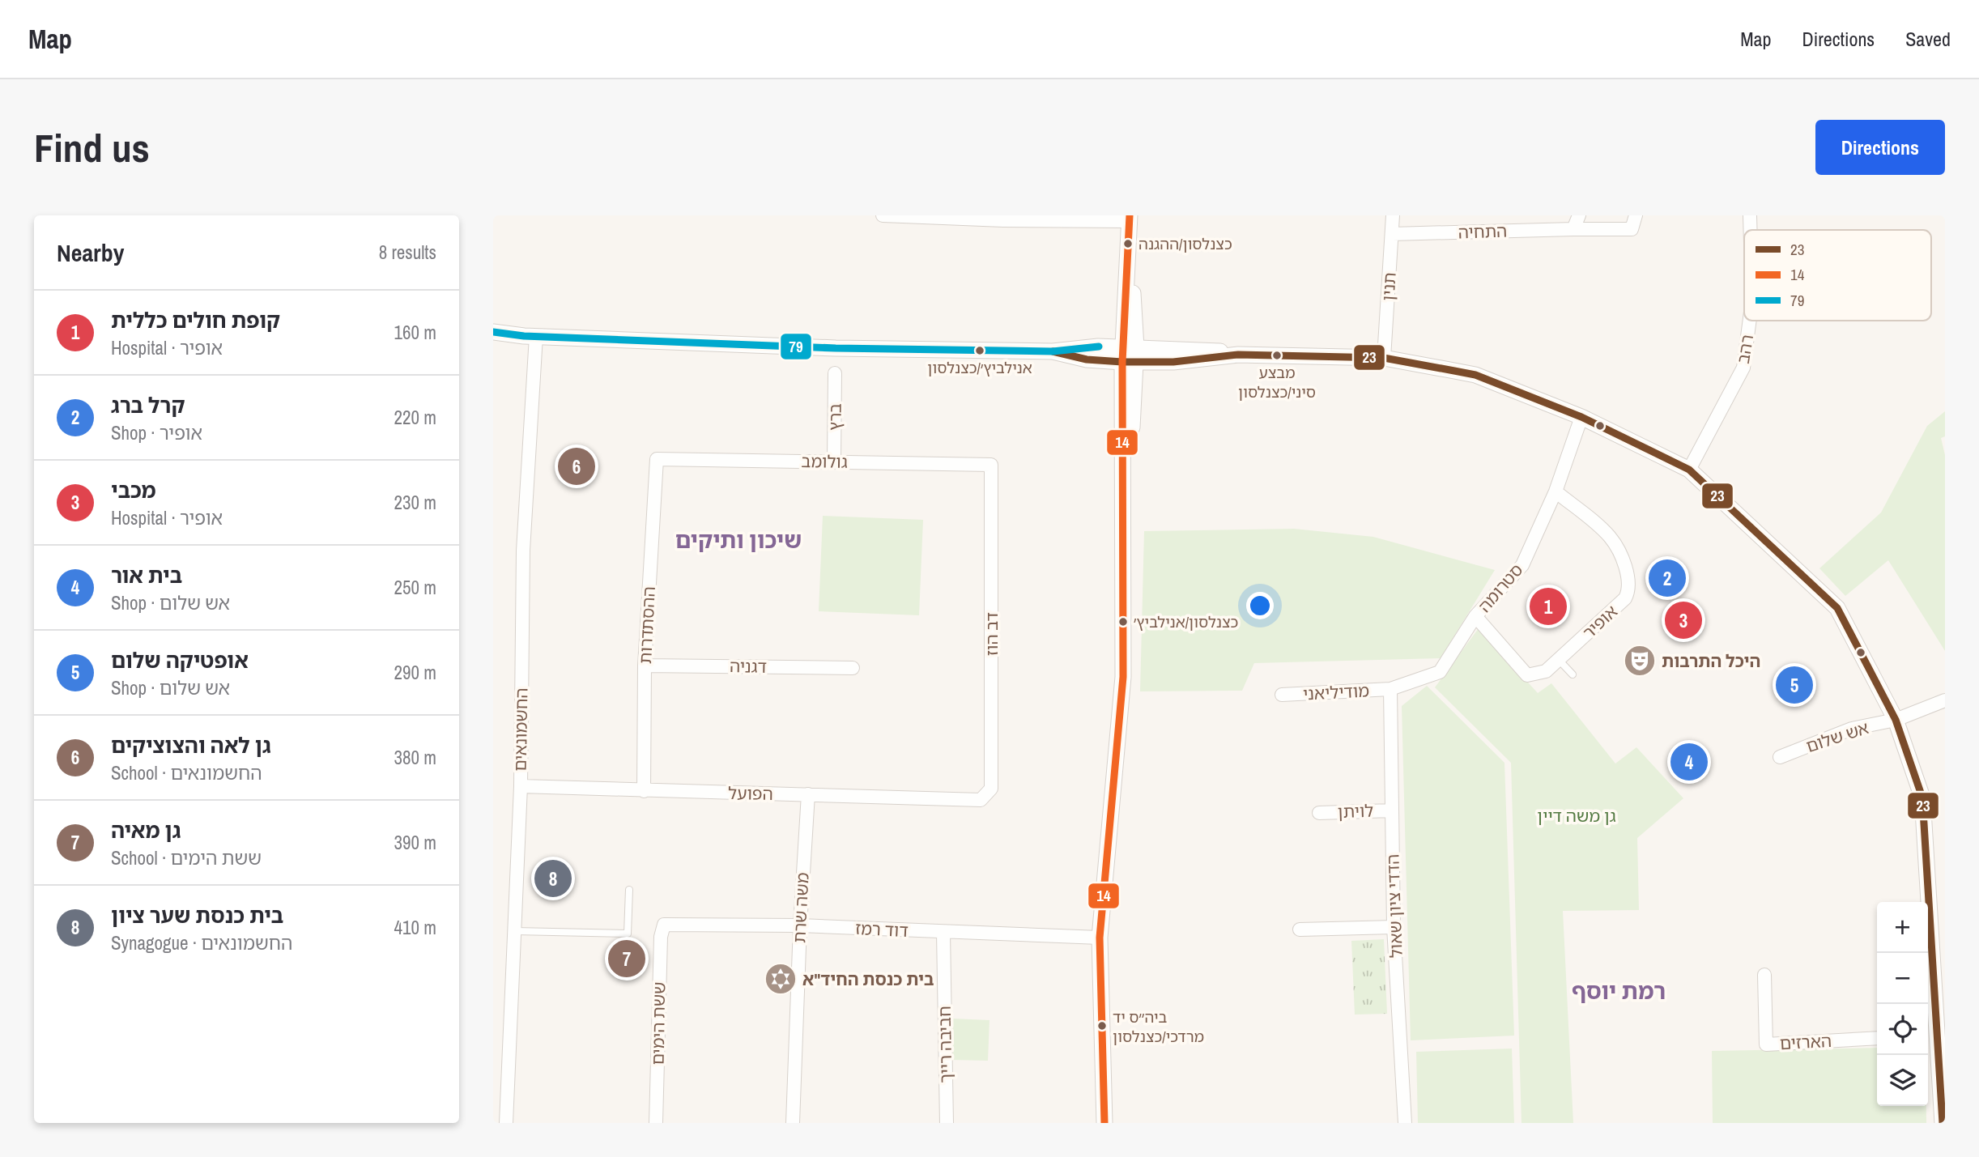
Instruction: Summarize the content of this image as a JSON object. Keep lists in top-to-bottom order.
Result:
{
  "streets": {
    "street": [
      "התחיה",
      "תנין",
      "רהב",
      "ברץ",
      "גולומב",
      "סטרומה",
      "אופיר",
      "ההסתדרות",
      "דב הוז",
      "דגניה",
      "מודיליאני",
      "החשמונאים",
      "אש שלום",
      "הפועל",
      "לויתן",
      "הדדי ציון שאול",
      "משה שרת",
      "דוד רמז",
      "ששת הימים",
      "הארזים",
      "חביבה רייך"
    ]
  },
  "crossings": [
    ["התחיה", "תנין"],
    ["ברץ", "גולומב"],
    ["גולומב", "ההסתדרות"],
    ["גולומב", "דב הוז"],
    ["סטרומה", "אופיר"],
    ["סטרומה", "מודיליאני"],
    ["סטרומה", "הדדי ציון שאול"],
    ["ההסתדרות", "דגניה"],
    ["ההסתדרות", "הפועל"],
    ["דב הוז", "הפועל"],
    ["מודיליאני", "הדדי ציון שאול"],
    ["החשמונאים", "הפועל"],
    ["הפועל", "משה שרת"],
    ["לויתן", "הדדי ציון שאול"],
    ["משה שרת", "דוד רמז"],
    ["דוד רמז", "ששת הימים"],
    ["דוד רמז", "חביבה רייך"]
  ],
  "districts": ["שיכון ותיקים", "רמת יוסף"],
  "parks": ["גן משה דיין"],
  "places": {
    "other": [
      "כצנלסון/ההגנה",
      "אנילביץ׳/כצנלסון",
      "מבצע סיני/כצנלסון",
      "כצנלסון/אנילביץ׳",
      "ביה״ס יד מרדכי/כצנלסון"
    ],
    "theatre": ["היכל התרבות"],
    "synagogue": ["בית כנסת החיד\"א"]
  },
  "lines": ["transit line 14", "transit line 79", "transit line 23"],
  "legend": ["23", "14", "79"],
  "page": {
    "header": "Map",
    "nav": ["Map", "Directions", "Saved"],
    "buttons": "Directions",
    "title": "Find us",
    "heading": ["Nearby", "8 results"],
    "list": [
      {
        "mark": "1",
        "name": "קופת חולים כללית",
        "note": "Hospital · אופיר",
        "value": "160 m"
      },
      {
        "mark": "2",
        "name": "קרל ברג",
        "note": "Shop · אופיר",
        "value": "220 m"
      },
      {
        "mark": "3",
        "name": "מכבי",
        "note": "Hospital · אופיר",
        "value": "230 m"
      },
      {
        "mark": "4",
        "name": "בית אור",
        "note": "Shop · אש שלום",
        "value": "250 m"
      },
      {
        "mark": "5",
        "name": "אופטיקה שלום",
        "note": "Shop · אש שלום",
        "value": "290 m"
      },
      {
        "mark": "6",
        "name": "גן לאה והצוציקים",
        "note": "School · החשמונאים",
        "value": "380 m"
      },
      {
        "mark": "7",
        "name": "גן מאיה",
        "note": "School · ששת הימים",
        "value": "390 m"
      },
      {
        "mark": "8",
        "name": "בית כנסת שער ציון",
        "note": "Synagogue · החשמונאים",
        "value": "410 m"
      }
    ],
    "pins": [
      "6",
      "2",
      "1",
      "3",
      "5",
      "4",
      "8",
      "7"
    ],
    "map_buttons": ["+", "−"]
  }
}
